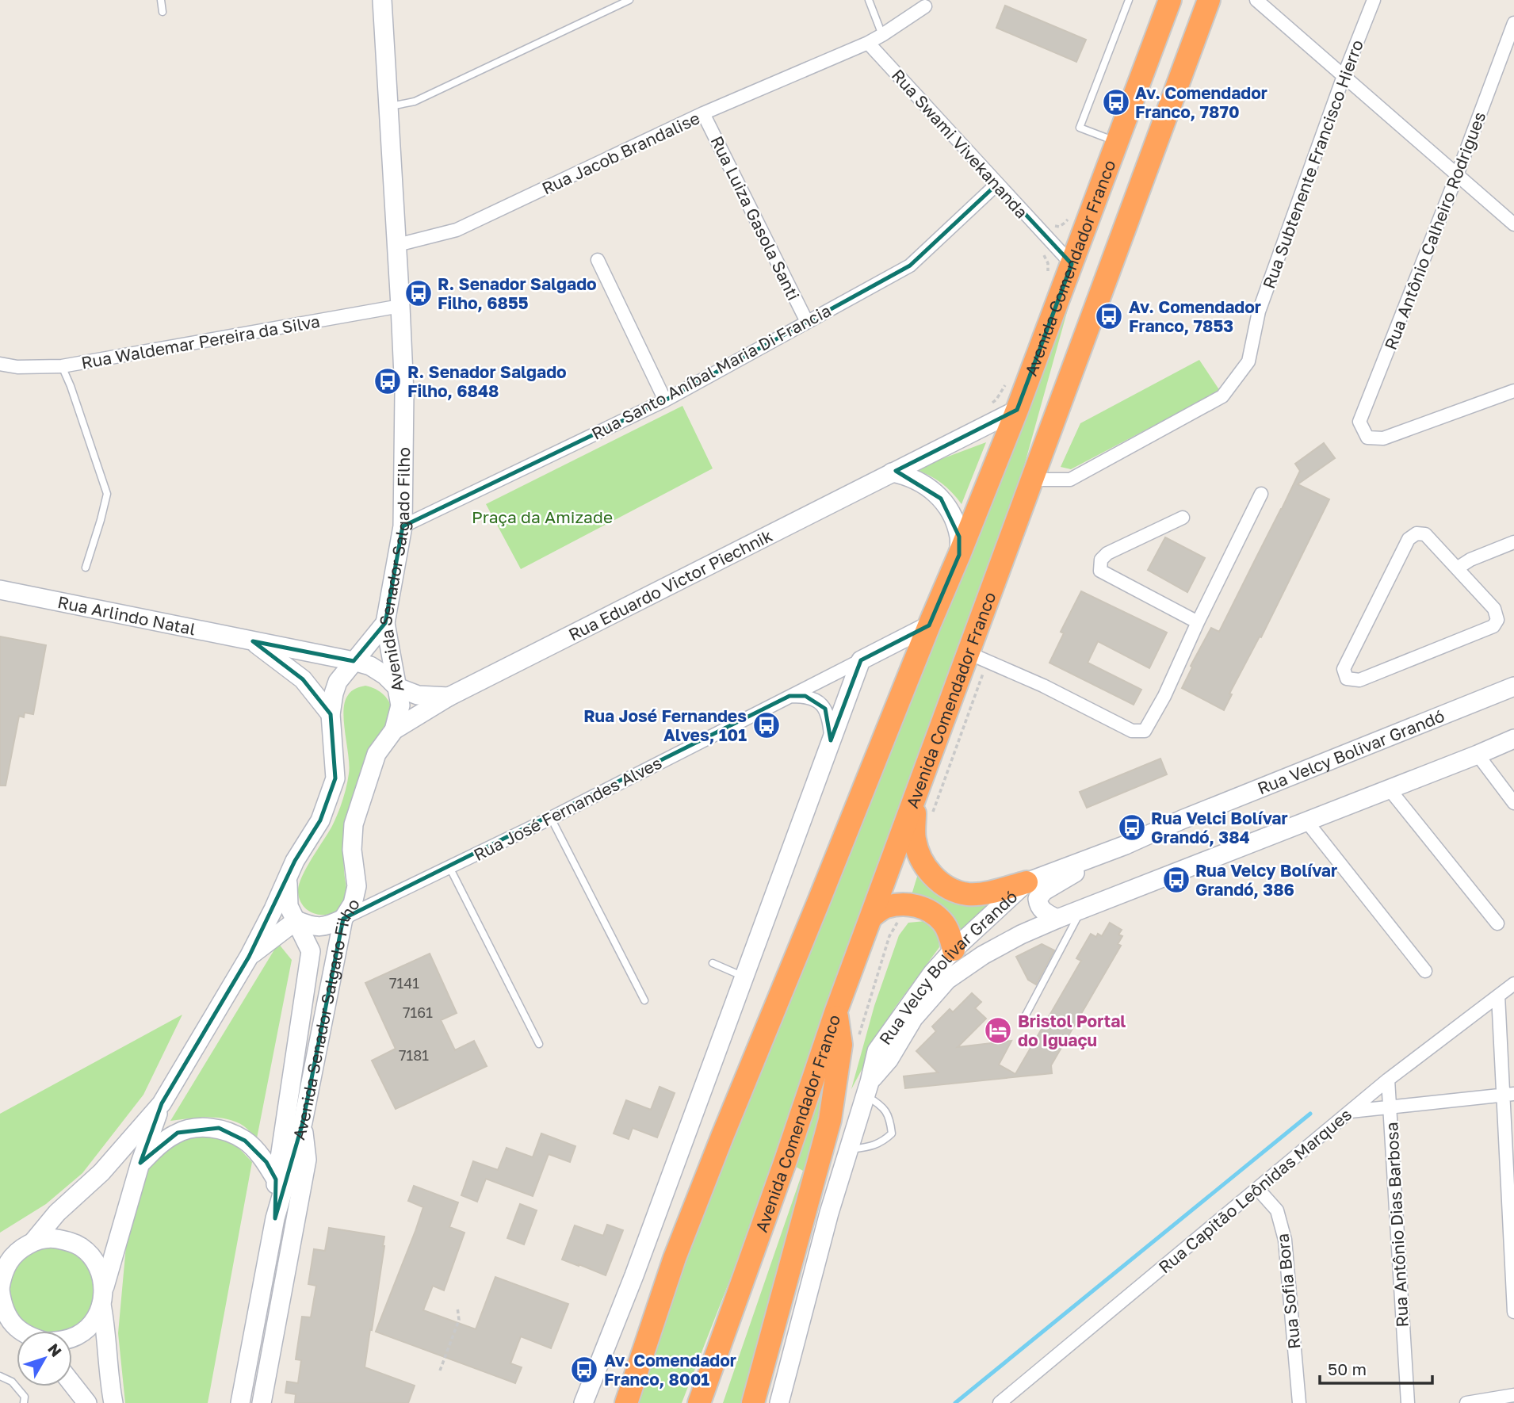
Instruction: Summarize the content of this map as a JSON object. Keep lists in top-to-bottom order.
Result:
{
  "streets": {
    "highway": ["Avenida Comendador Franco"],
    "main road": [
      "Avenida Senador Salgado Filho",
      "Rua Eduardo Victor Piechnik",
      "Rua Arlindo Natal",
      "Rua Velcy Bolivar Grandó"
    ],
    "street": [
      "Rua Swami Vivekananda",
      "Rua Jacob Brandalise",
      "Rua Subtenente Francisco Hierro",
      "Rua Luiza Gasola Santi",
      "Rua Antônio Calheiro Rodrigues",
      "Rua Waldemar Pereira da Silva",
      "Rua Santo Aníbal Maria Di Francia",
      "Rua José Fernandes Alves",
      "Rua Capitão Leônidas Marques",
      "Rua Antônio Dias Barbosa",
      "Rua Sofia Bora"
    ]
  },
  "crossings": [
    ["Rua Swami Vivekananda", "Rua Jacob Brandalise"],
    ["Rua Swami Vivekananda", "Avenida Comendador Franco"],
    ["Rua Swami Vivekananda", "Rua Santo Aníbal Maria Di Francia"],
    ["Rua Jacob Brandalise", "Rua Luiza Gasola Santi"],
    ["Rua Jacob Brandalise", "Avenida Senador Salgado Filho"],
    ["Rua Subtenente Francisco Hierro", "Avenida Comendador Franco"],
    ["Rua Luiza Gasola Santi", "Rua Santo Aníbal Maria Di Francia"],
    ["Avenida Comendador Franco", "Rua Eduardo Victor Piechnik"],
    ["Rua Waldemar Pereira da Silva", "Avenida Senador Salgado Filho"],
    ["Rua Santo Aníbal Maria Di Francia", "Avenida Senador Salgado Filho"],
    ["Avenida Senador Salgado Filho", "Rua Eduardo Victor Piechnik"],
    ["Avenida Senador Salgado Filho", "Rua Arlindo Natal"],
    ["Avenida Senador Salgado Filho", "Rua José Fernandes Alves"],
    ["Rua Eduardo Victor Piechnik", "Rua Arlindo Natal"],
    ["Rua Capitão Leônidas Marques", "Rua Antônio Dias Barbosa"],
    ["Rua Capitão Leônidas Marques", "Rua Sofia Bora"]
  ],
  "parks": ["Praça da Amizade"],
  "places": {
    "bus stop": [
      "Av. Comendador Franco, 7870",
      "R. Senador Salgado Filho, 6855",
      "Av. Comendador Franco, 7853",
      "R. Senador Salgado Filho, 6848",
      "Rua José Fernandes Alves, 101",
      "Rua Velci Bolívar Grandó, 384",
      "Rua Velcy Bolívar Grandó, 386",
      "Av. Comendador Franco, 8001"
    ],
    "hotel": ["Bristol Portal do Iguaçu"]
  },
  "house_numbers": ["7141", "7161", "7181"],
  "scale_bar": "50 m",
  "north": "top right"
}
